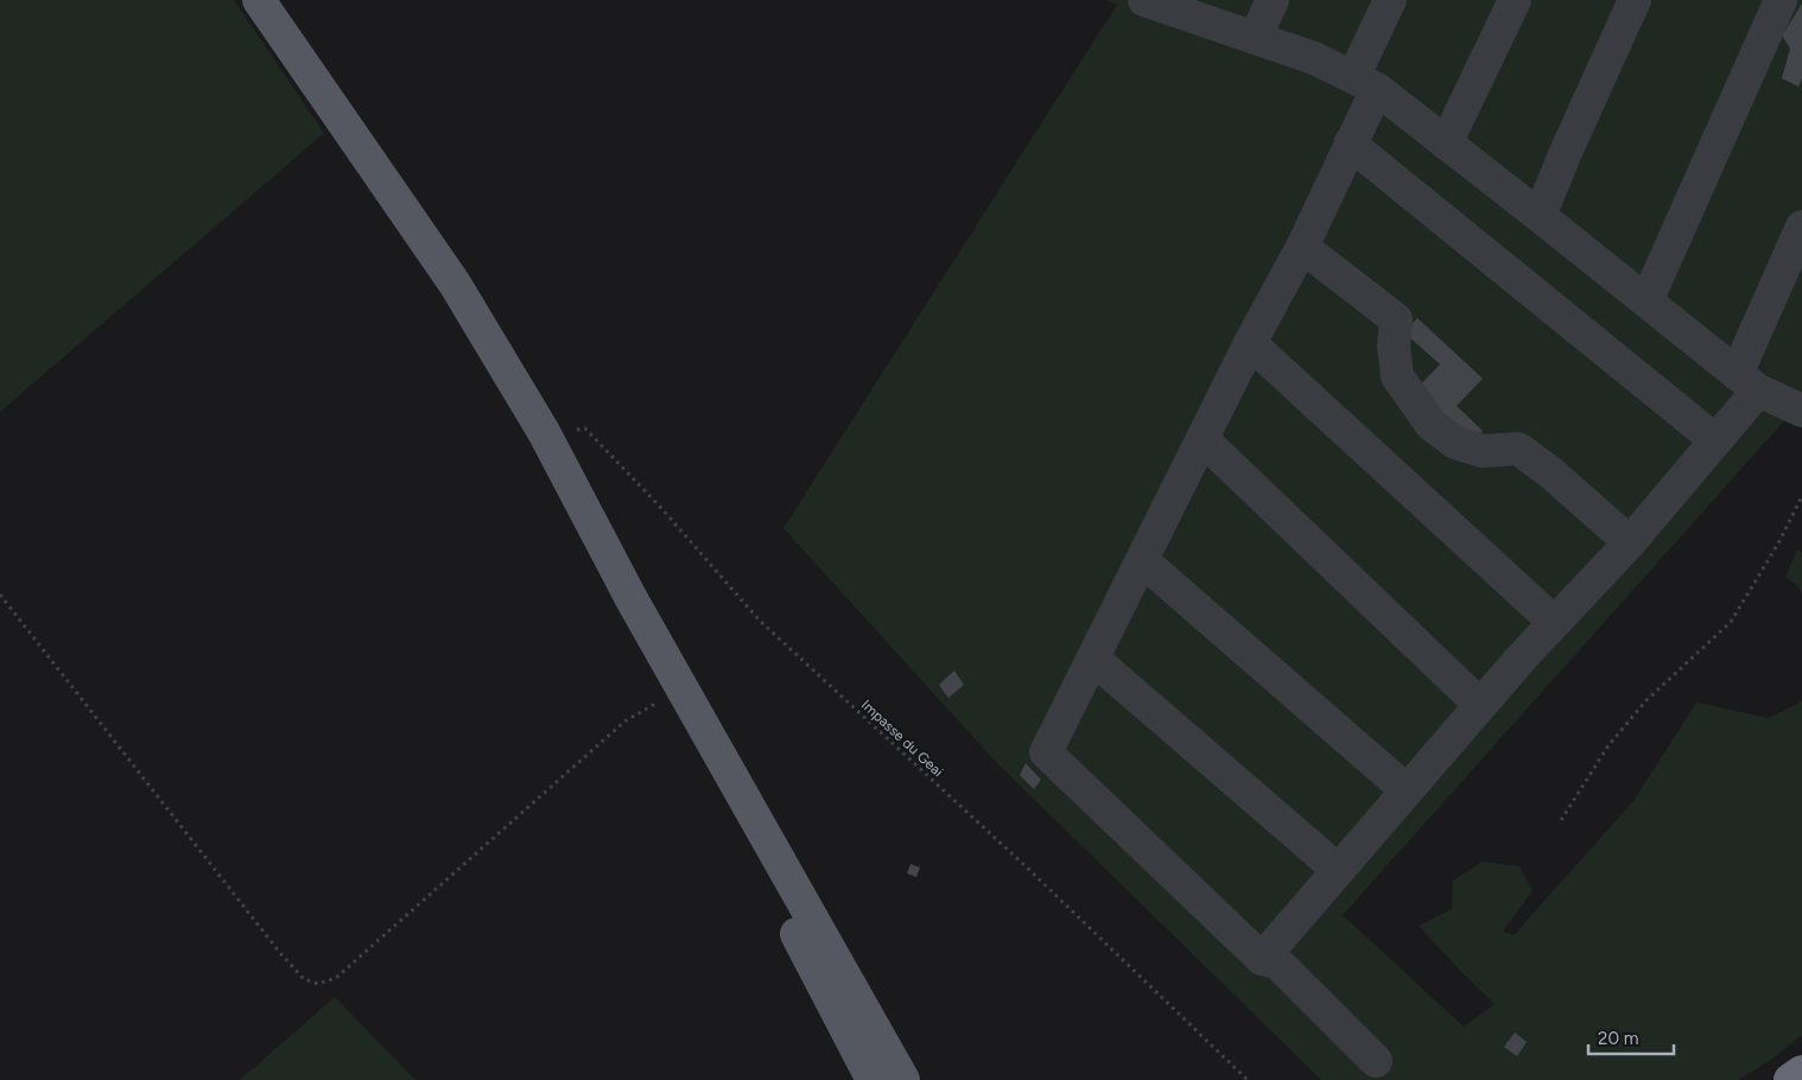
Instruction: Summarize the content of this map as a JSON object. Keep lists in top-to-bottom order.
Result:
{
  "streets": {
    "path": ["Impasse du Geai"]
  },
  "scale_bar": "20 m"
}
